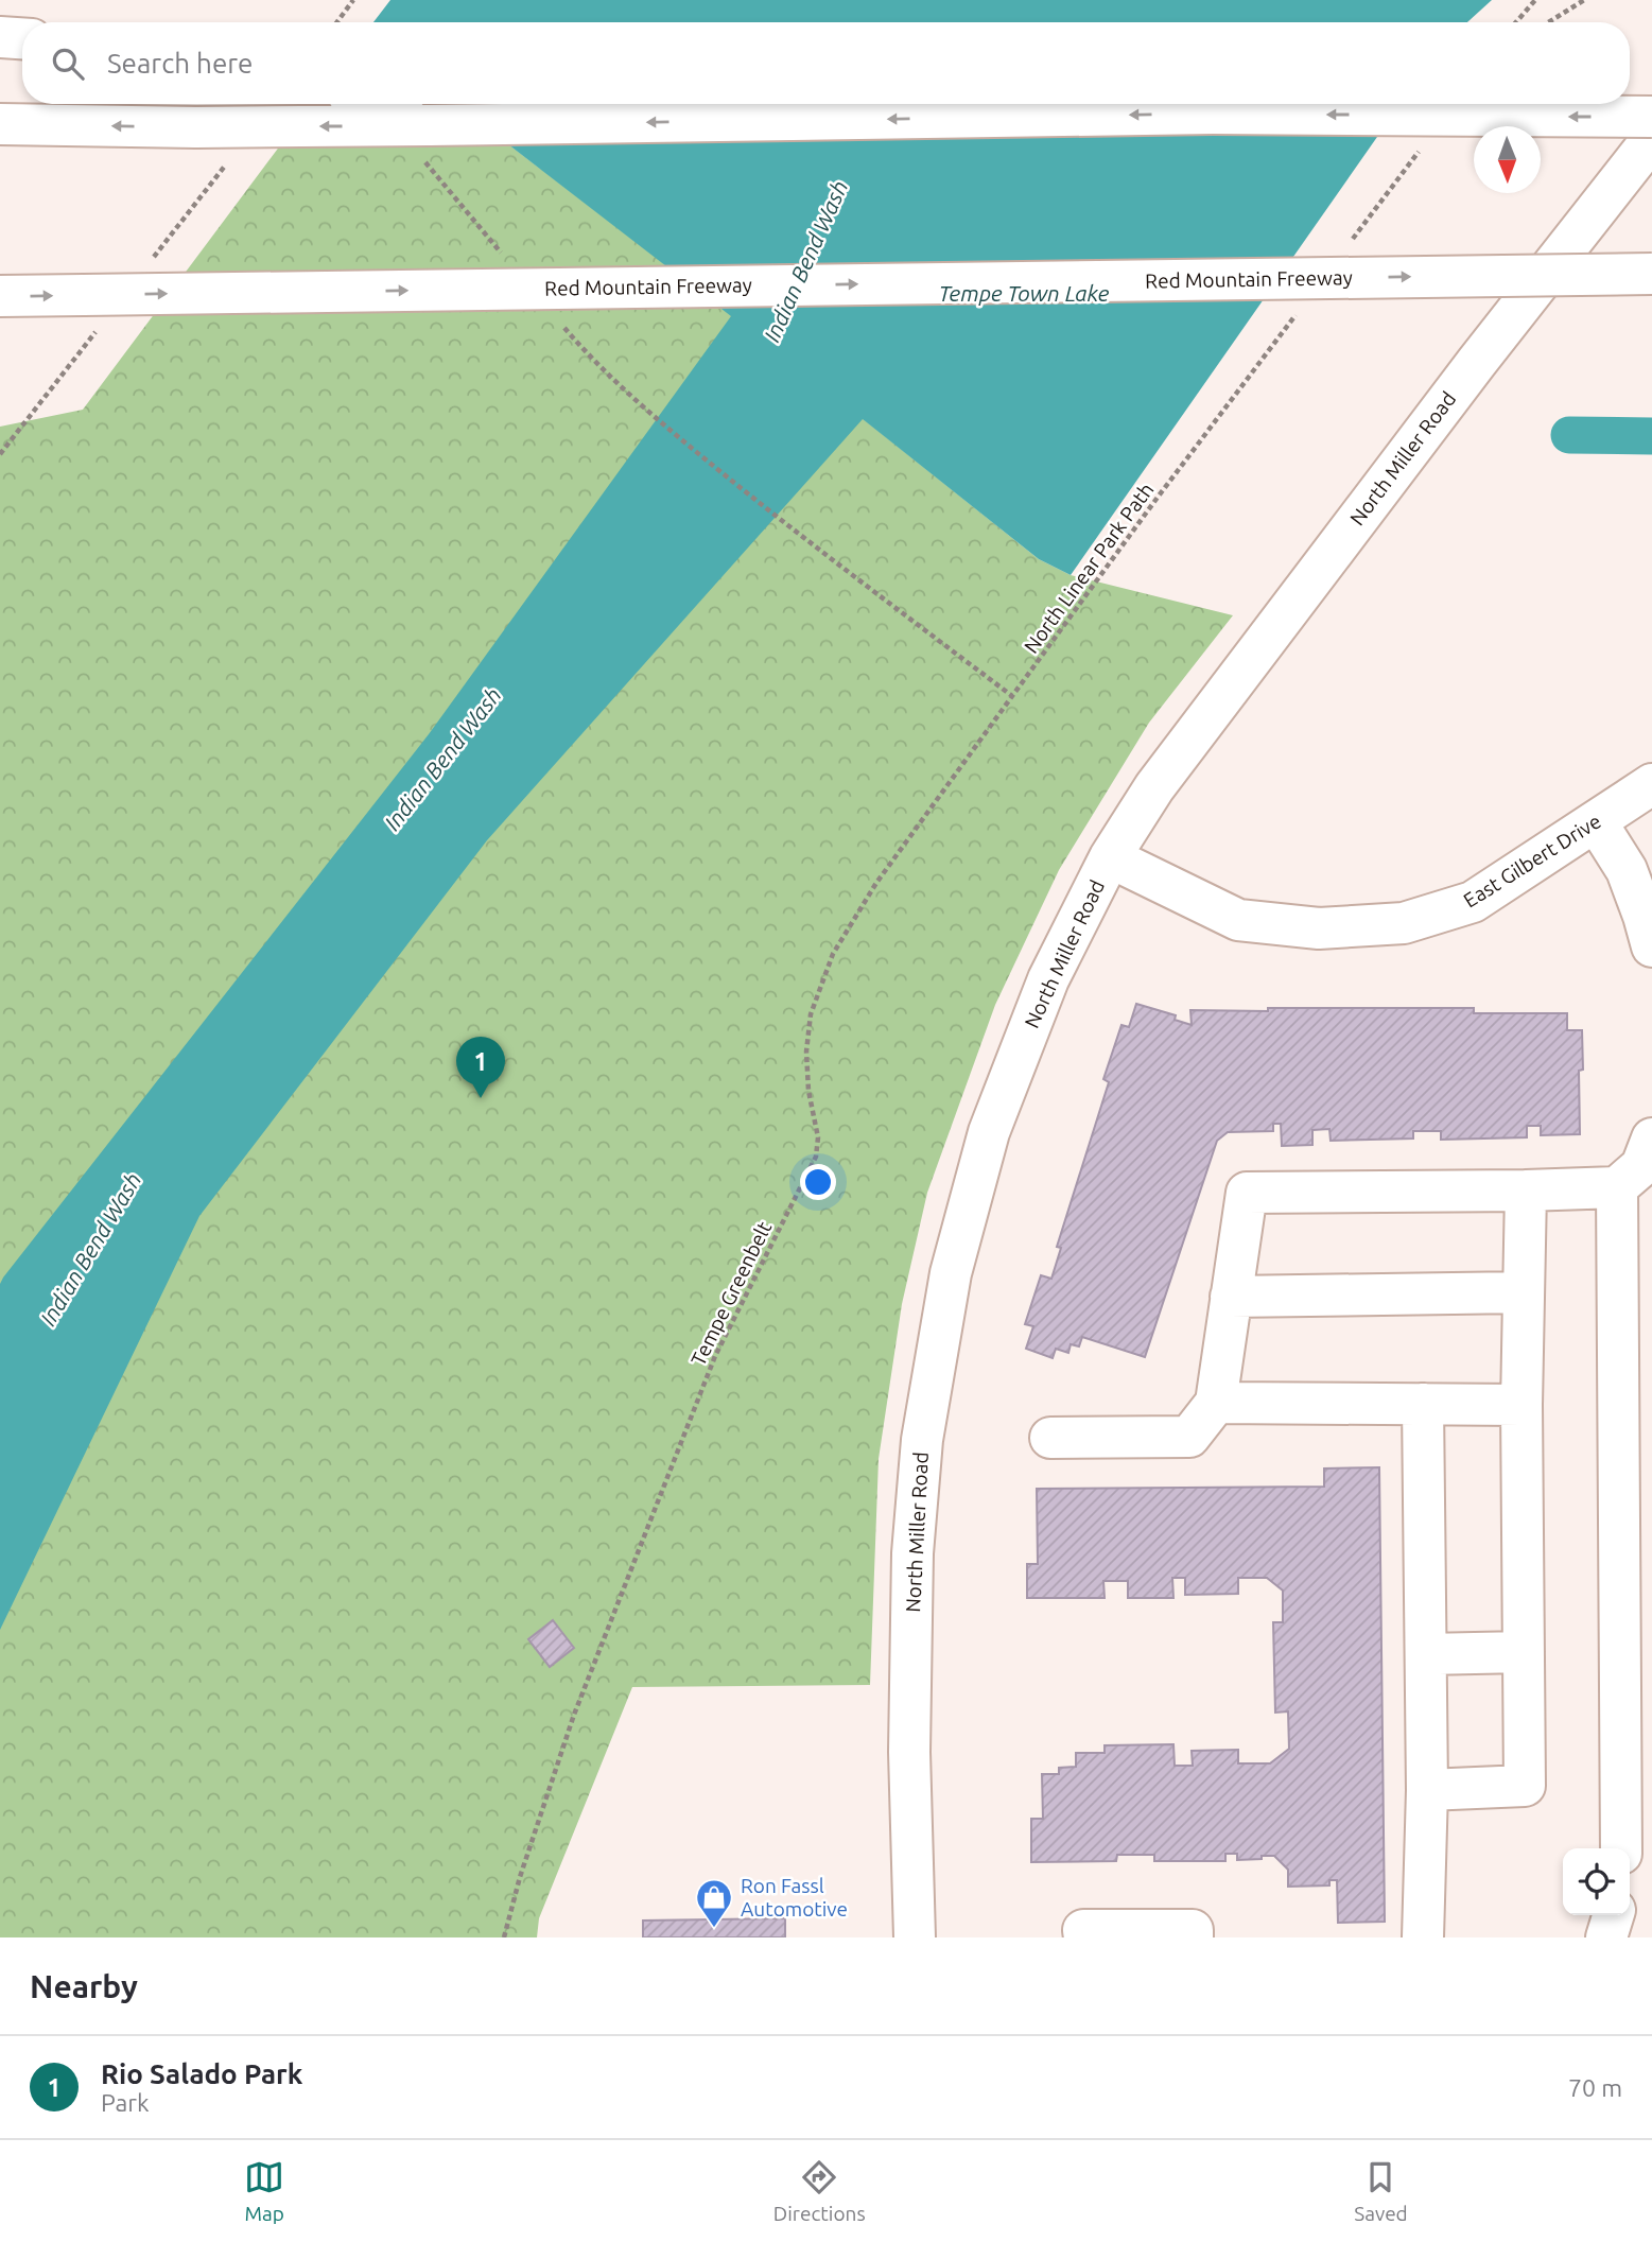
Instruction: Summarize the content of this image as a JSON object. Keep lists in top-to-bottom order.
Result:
{
  "streets": {
    "main road": ["Red Mountain Freeway", "North Miller Road", "East Gilbert Drive"],
    "path": ["North Linear Park Path", "Tempe Greenbelt"]
  },
  "crossings": [
    ["North Miller Road", "East Gilbert Drive"],
    ["North Linear Park Path", "Tempe Greenbelt"]
  ],
  "water": ["Indian Bend Wash", "Tempe Town Lake"],
  "places": {
    "shop": ["Ron Fassl Automotive"]
  },
  "north": "bottom",
  "page": {
    "search": "Search here",
    "pins": "1",
    "heading": "Nearby",
    "list": [
      {
        "mark": "1",
        "name": "Rio Salado Park",
        "note": "Park",
        "value": "70 m"
      }
    ],
    "nav": ["Map", "Directions", "Saved"]
  }
}
